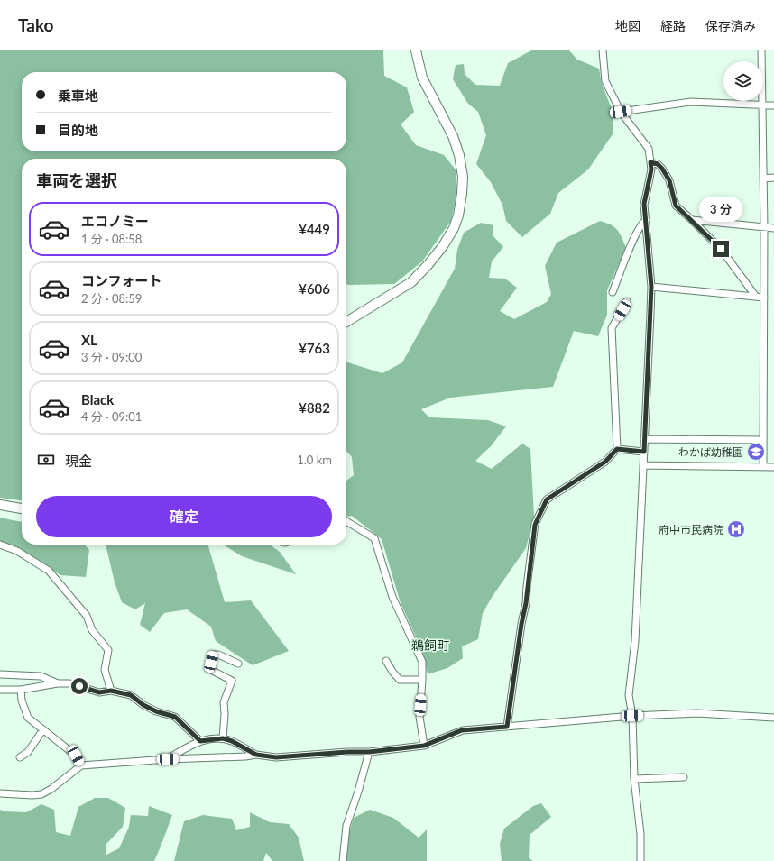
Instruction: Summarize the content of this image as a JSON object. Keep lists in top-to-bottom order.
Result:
{
  "districts": ["鵜飼町"],
  "places": {
    "school or university": ["わかば幼稚園"],
    "hospital": ["府中市民病院"]
  },
  "page": {
    "header": "Tako",
    "nav": ["地図", "経路", "保存済み"],
    "banner": ["乗車地", "目的地"],
    "heading": "車両を選択",
    "bubble": "3 分",
    "list": [
      {
        "name": "エコノミー",
        "note": "1 分 · 08:58",
        "value": "¥449"
      },
      {
        "name": "コンフォート",
        "note": "2 分 · 08:59",
        "value": "¥606"
      },
      {
        "name": "XL",
        "note": "3 分 · 09:00",
        "value": "¥763"
      },
      {
        "name": "Black",
        "note": "4 分 · 09:01",
        "value": "¥882"
      }
    ],
    "pay": ["現金", "1.0 km"],
    "buttons": "確定"
  }
}
